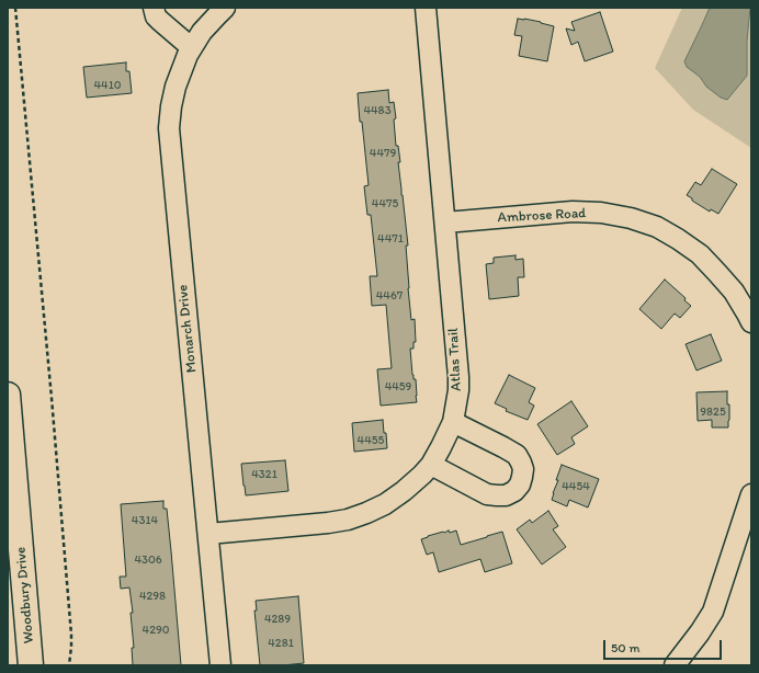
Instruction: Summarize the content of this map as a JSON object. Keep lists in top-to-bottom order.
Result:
{
  "streets": {
    "main road": ["Woodbury Drive"],
    "street": ["Ambrose Road", "Monarch Drive", "Atlas Trail"]
  },
  "crossings": [
    ["Ambrose Road", "Atlas Trail"],
    ["Monarch Drive", "Atlas Trail"]
  ],
  "house_numbers": [
    "4410",
    "4483",
    "4479",
    "4475",
    "4471",
    "4467",
    "4459",
    "9825",
    "4455",
    "4321",
    "4454",
    "4314",
    "4306",
    "4298",
    "4289",
    "4290",
    "4281"
  ],
  "scale_bar": "50 m"
}
